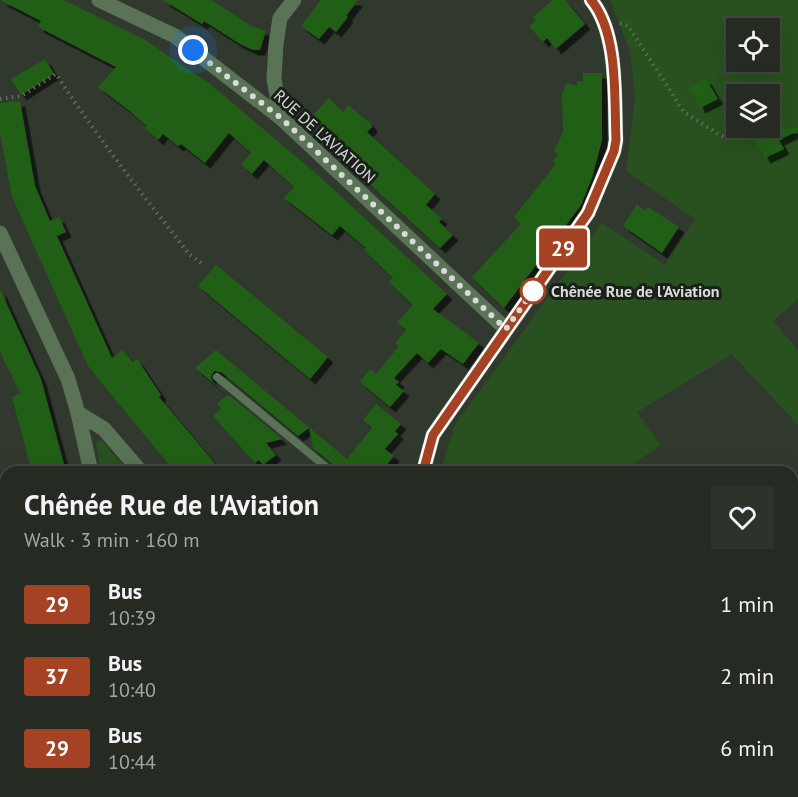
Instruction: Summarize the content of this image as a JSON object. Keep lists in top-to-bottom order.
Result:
{
  "streets": {
    "street": ["RUE DE L'AVIATION"]
  },
  "places": ["Chênée Rue de l'Aviation"],
  "lines": ["bus line 29"],
  "page": {
    "on_map": "29",
    "heading": ["Chênée Rue de l'Aviation", "Walk · 3 min · 160 m"],
    "list": [
      {
        "mark": "29",
        "name": "Bus",
        "note": "10:39",
        "value": "1 min"
      },
      {
        "mark": "37",
        "name": "Bus",
        "note": "10:40",
        "value": "2 min"
      },
      {
        "mark": "29",
        "name": "Bus",
        "note": "10:44",
        "value": "6 min"
      }
    ]
  }
}
